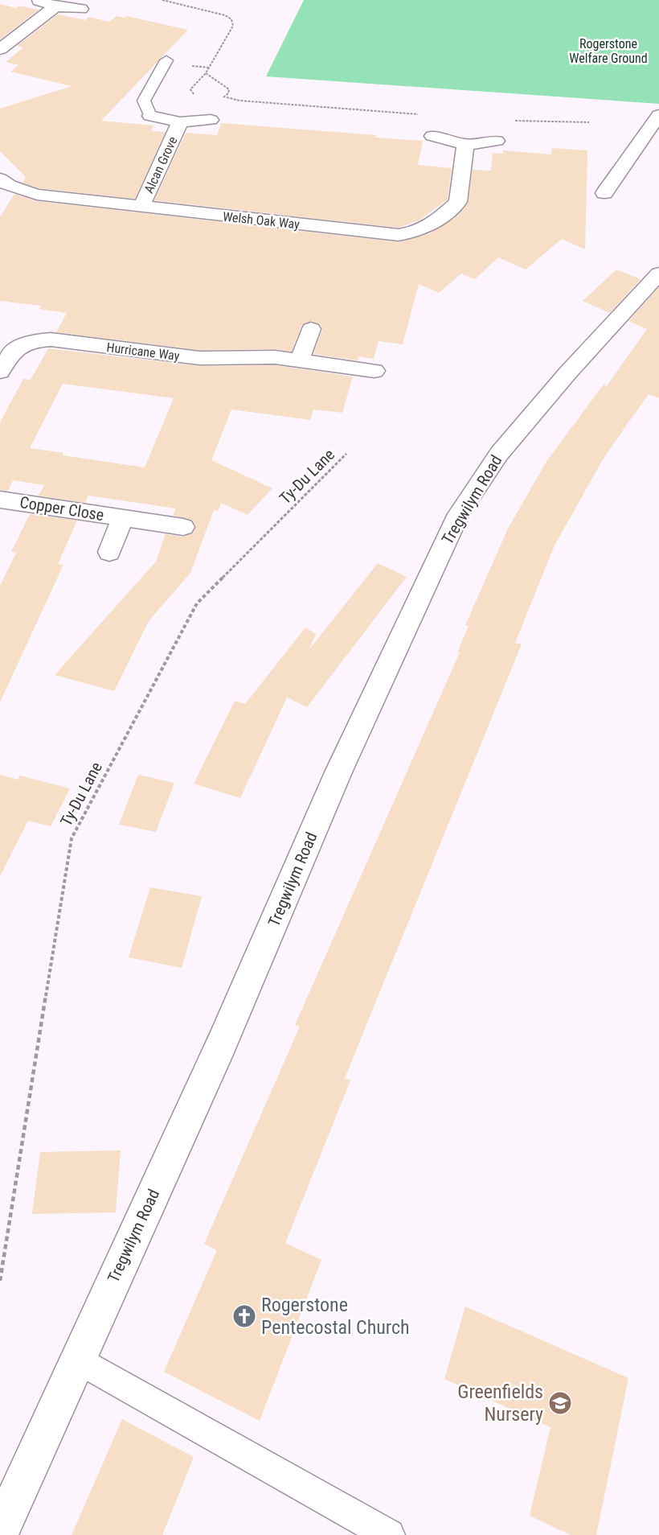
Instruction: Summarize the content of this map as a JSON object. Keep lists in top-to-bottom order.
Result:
{
  "streets": {
    "street": [
      "Alcan Grove",
      "Welsh Oak Way",
      "Hurricane Way",
      "Tregwilym Road",
      "Copper Close"
    ],
    "path": ["Ty-Du Lane"]
  },
  "crossings": [
    ["Alcan Grove", "Welsh Oak Way"]
  ],
  "parks": ["Rogerstone Welfare Ground"],
  "places": {
    "church": ["Rogerstone Pentecostal Church"],
    "school or university": ["Greenfields Nursery"]
  }
}
